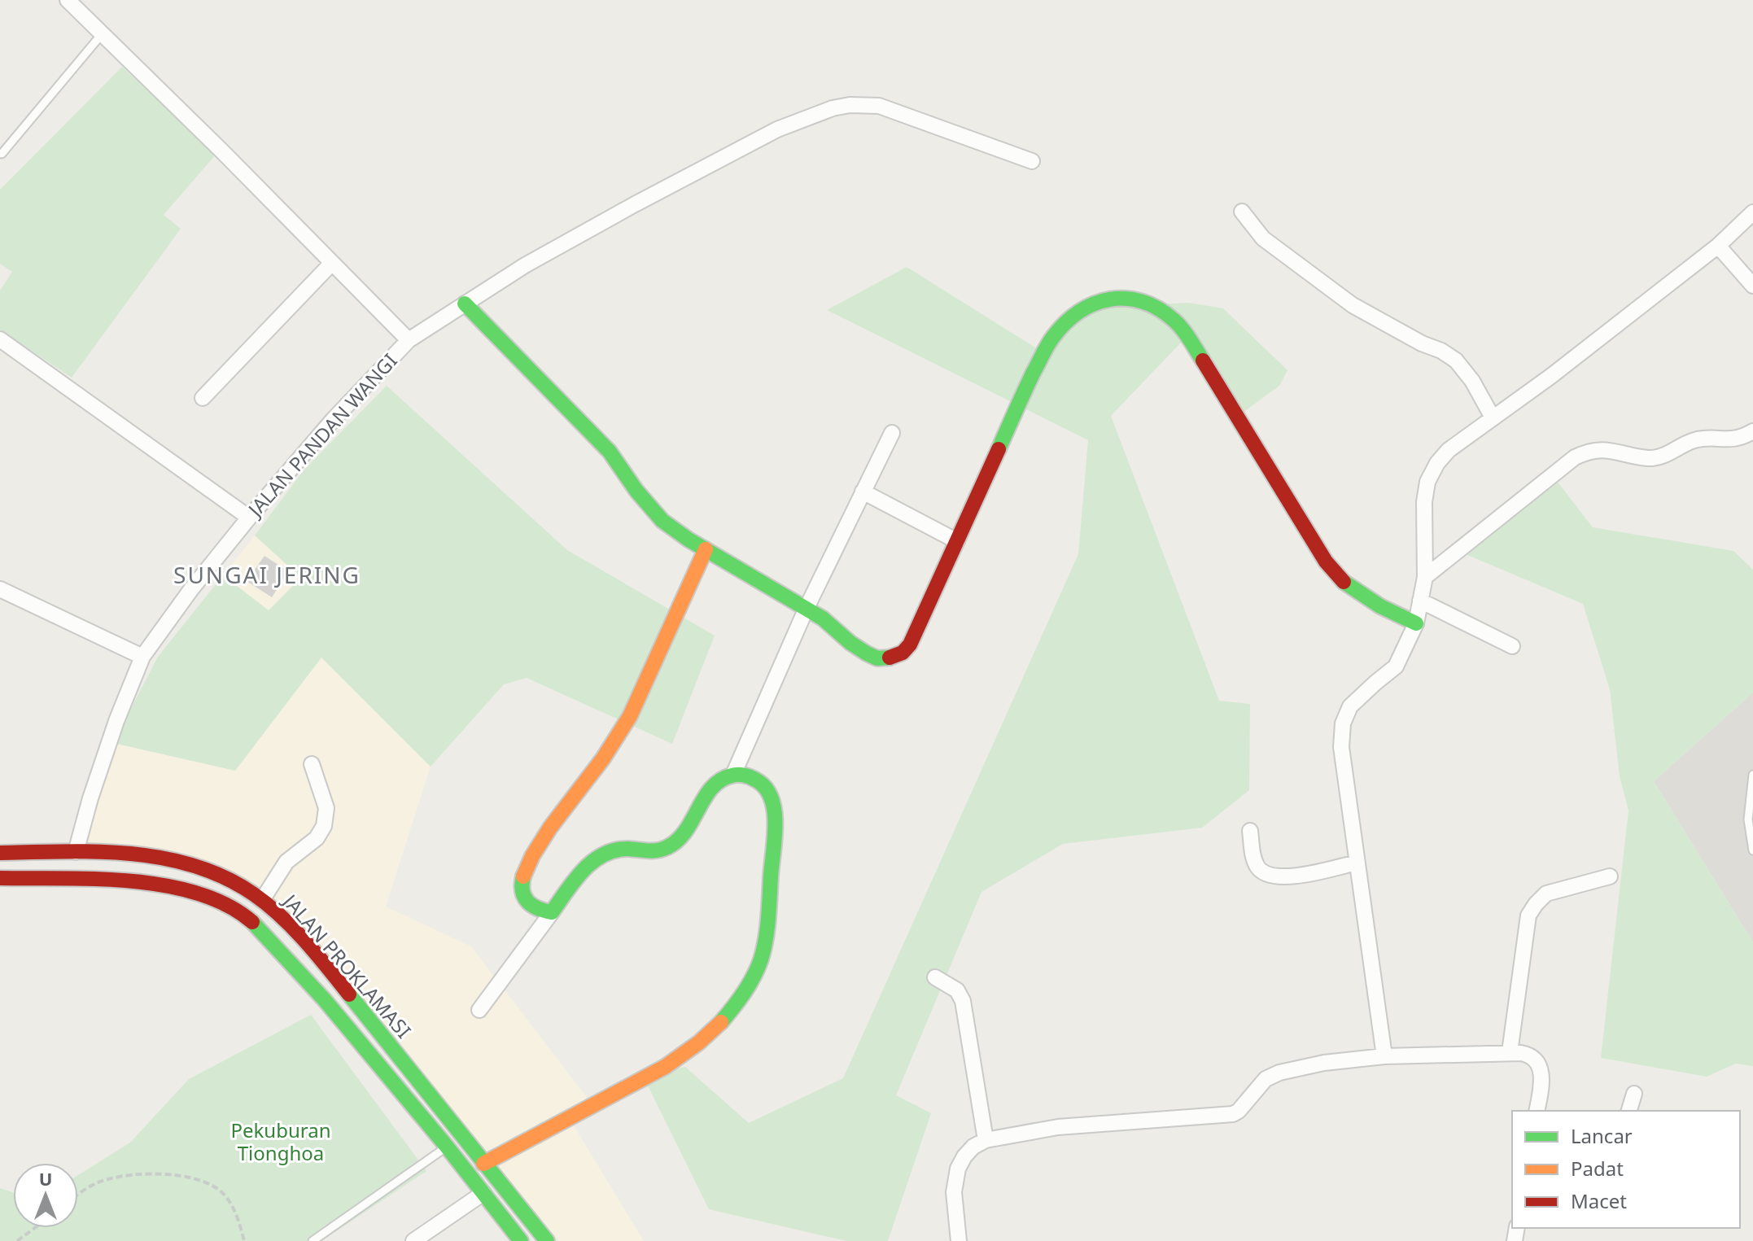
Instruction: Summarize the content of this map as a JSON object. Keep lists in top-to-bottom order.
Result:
{
  "streets": {
    "main road": ["JALAN PROKLAMASI"],
    "street": ["JALAN PANDAN WANGI"]
  },
  "crossings": [
    ["JALAN PANDAN WANGI", "JALAN PROKLAMASI"]
  ],
  "districts": ["SUNGAI JERING"],
  "parks": ["Pekuburan Tionghoa"],
  "legend": ["Lancar", "Padat", "Macet"],
  "north": "top"
}
